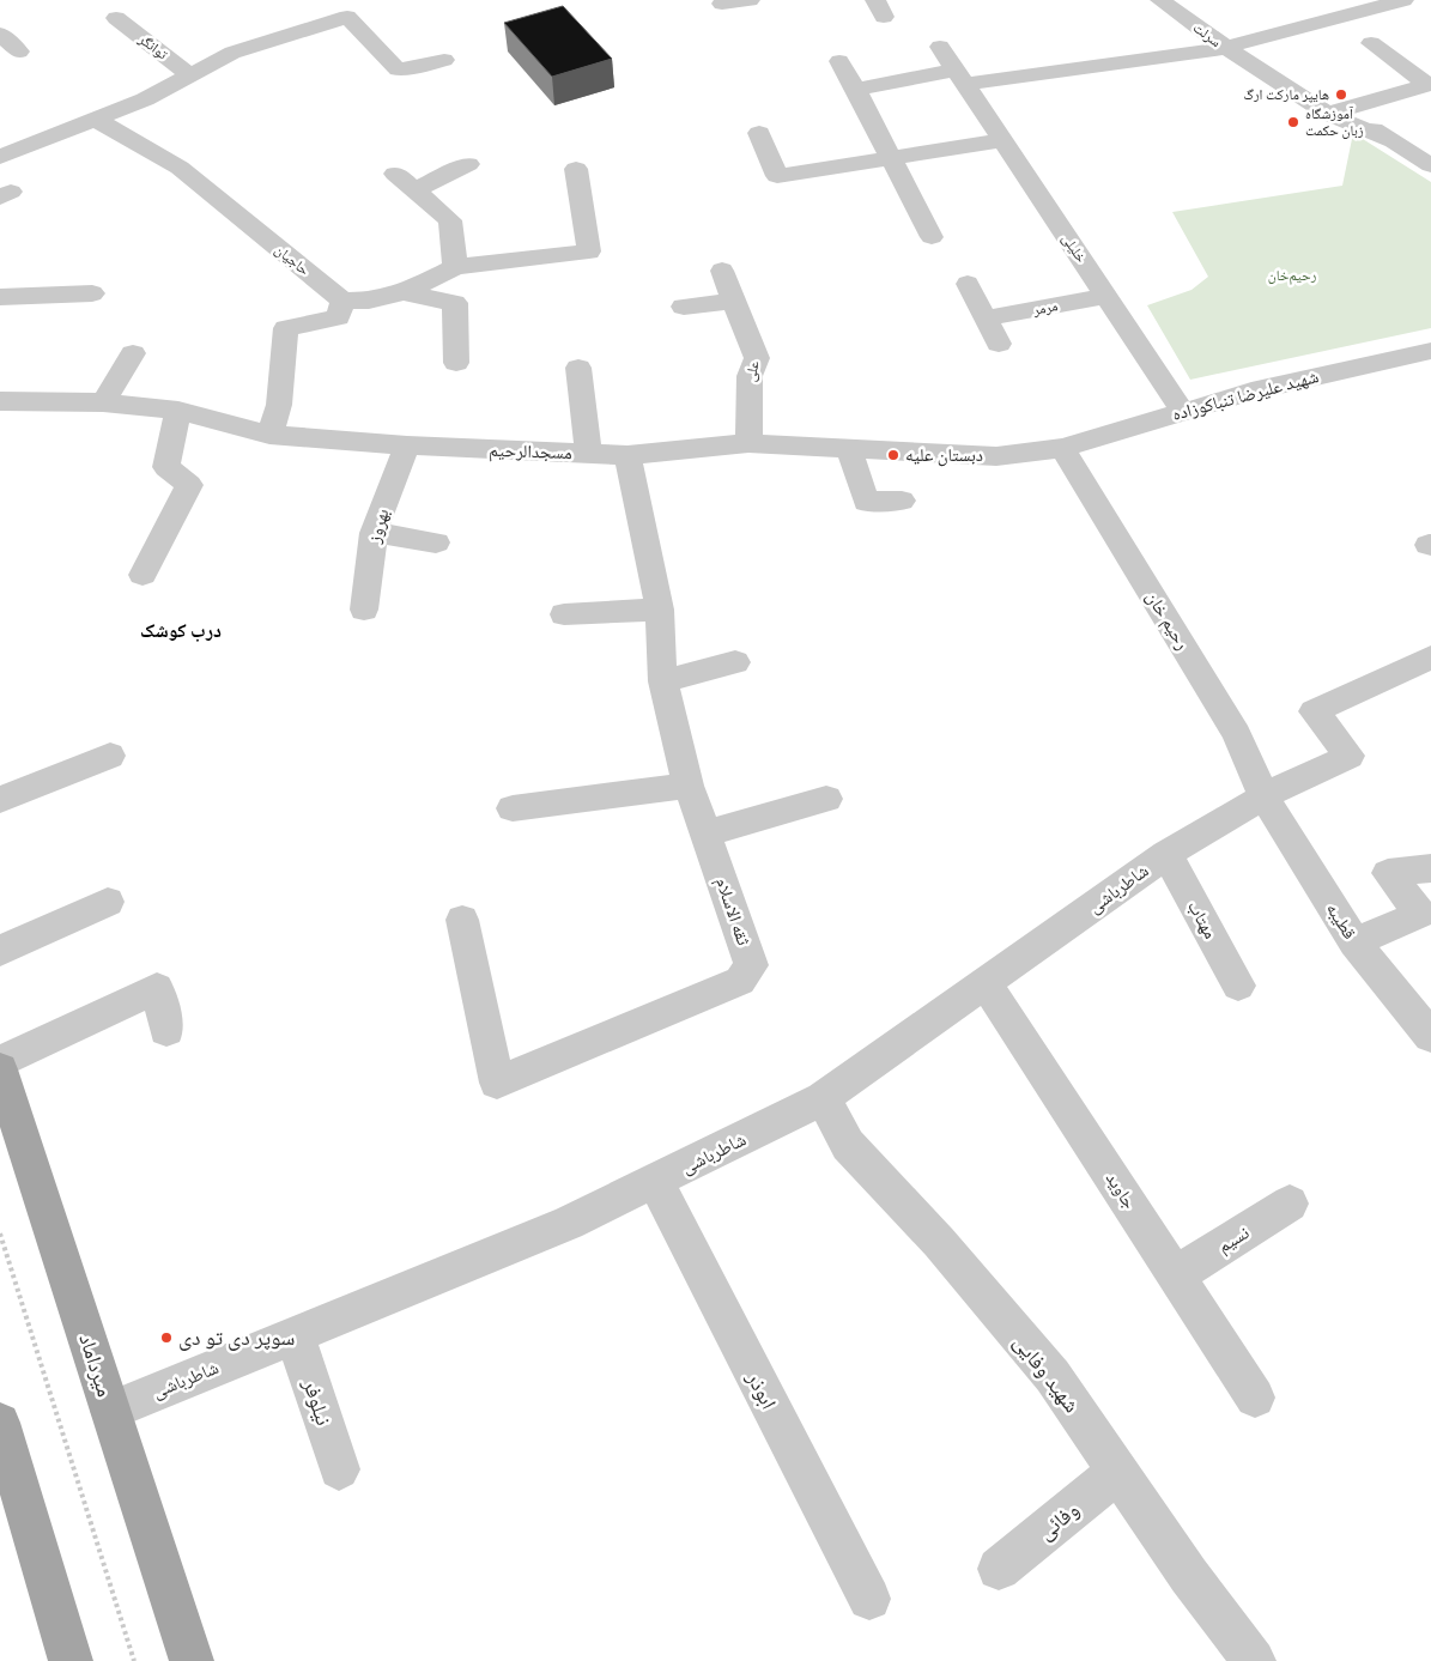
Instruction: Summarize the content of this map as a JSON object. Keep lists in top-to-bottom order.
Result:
{
  "streets": {
    "main road": ["میرداماد"],
    "street": [
      "سرلت",
      "توانگر",
      "خلیلی",
      "حاجیان",
      "مرمر",
      "علی",
      "شهید علیرضا تنباکوزاده",
      "مسجدالرحیم",
      "بهروز",
      "رحیم خان",
      "شاطرباشی",
      "ثقه الاسلام",
      "مهتاب",
      "قطیبه",
      "جاوید",
      "نسیم",
      "شهید وفایی",
      "ابوذر",
      "نیلوفر",
      "وفائی"
    ]
  },
  "crossings": [
    ["خلیلی", "مرمر"],
    ["خلیلی", "شهید علیرضا تنباکوزاده"],
    ["علی", "مسجدالرحیم"],
    ["شهید علیرضا تنباکوزاده", "مسجدالرحیم"],
    ["شهید علیرضا تنباکوزاده", "رحیم خان"],
    ["مسجدالرحیم", "بهروز"],
    ["مسجدالرحیم", "رحیم خان"],
    ["مسجدالرحیم", "ثقه الاسلام"],
    ["رحیم خان", "شاطرباشی"],
    ["رحیم خان", "قطیبه"],
    ["شاطرباشی", "مهتاب"],
    ["شاطرباشی", "قطیبه"],
    ["شاطرباشی", "جاوید"],
    ["شاطرباشی", "میرداماد"],
    ["شاطرباشی", "شهید وفایی"],
    ["شاطرباشی", "ابوذر"],
    ["شاطرباشی", "نیلوفر"],
    ["جاوید", "نسیم"],
    ["شهید وفایی", "وفائی"]
  ],
  "districts": ["درب کوشک"],
  "parks": ["رحیم‌خان"],
  "places": [
    "هایپر مارکت ارگ",
    "آموزشگاه زبان حکمت",
    "دبستان علیه",
    "سوپر دی تو دی"
  ]
}
